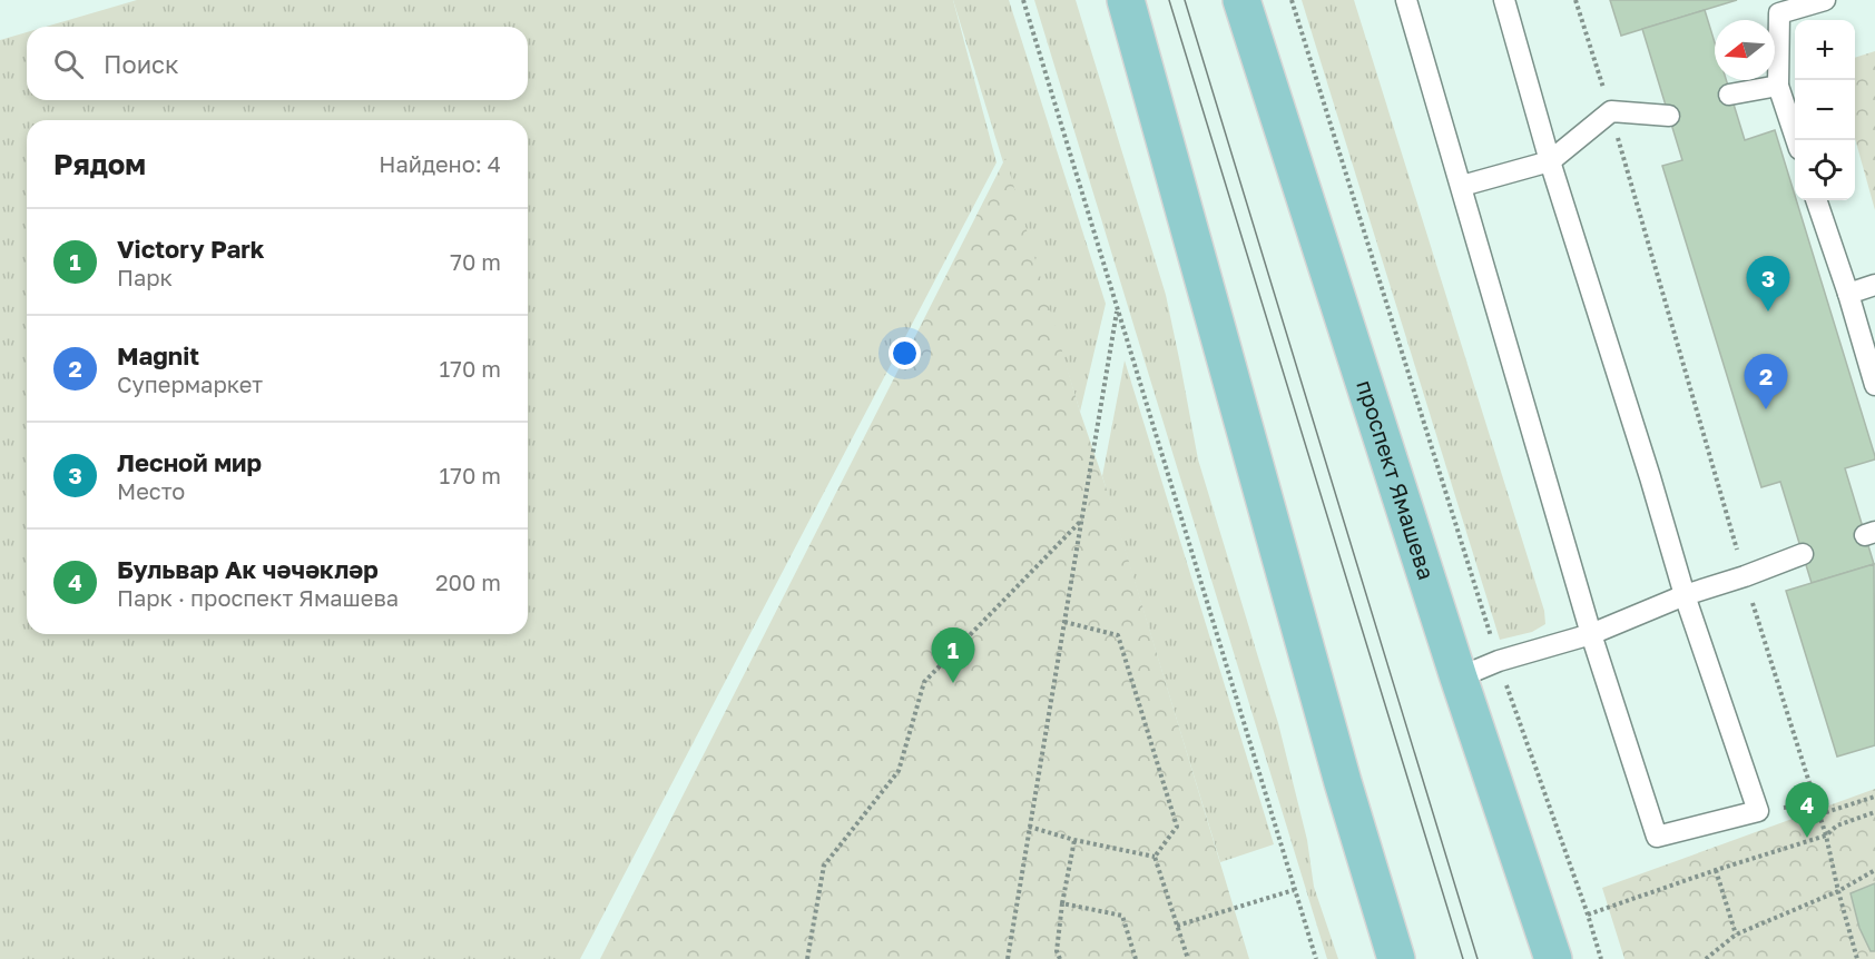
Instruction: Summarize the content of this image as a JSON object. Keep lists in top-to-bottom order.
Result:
{
  "streets": {
    "main road": ["проспект Ямашева"]
  },
  "north": "left",
  "page": {
    "map_buttons": ["+", "−"],
    "search": "Поиск",
    "heading": ["Рядом", "Найдено: 4"],
    "list": [
      {
        "mark": "1",
        "name": "Victory Park",
        "note": "Парк",
        "value": "70 m"
      },
      {
        "mark": "2",
        "name": "Magnit",
        "note": "Супермаркет",
        "value": "170 m"
      },
      {
        "mark": "3",
        "name": "Лесной мир",
        "note": "Место",
        "value": "170 m"
      },
      {
        "mark": "4",
        "name": "Бульвар Ак чәчәкләр",
        "note": "Парк · проспект Ямашева",
        "value": "200 m"
      }
    ],
    "pins": [
      "3",
      "2",
      "1",
      "4"
    ]
  }
}
